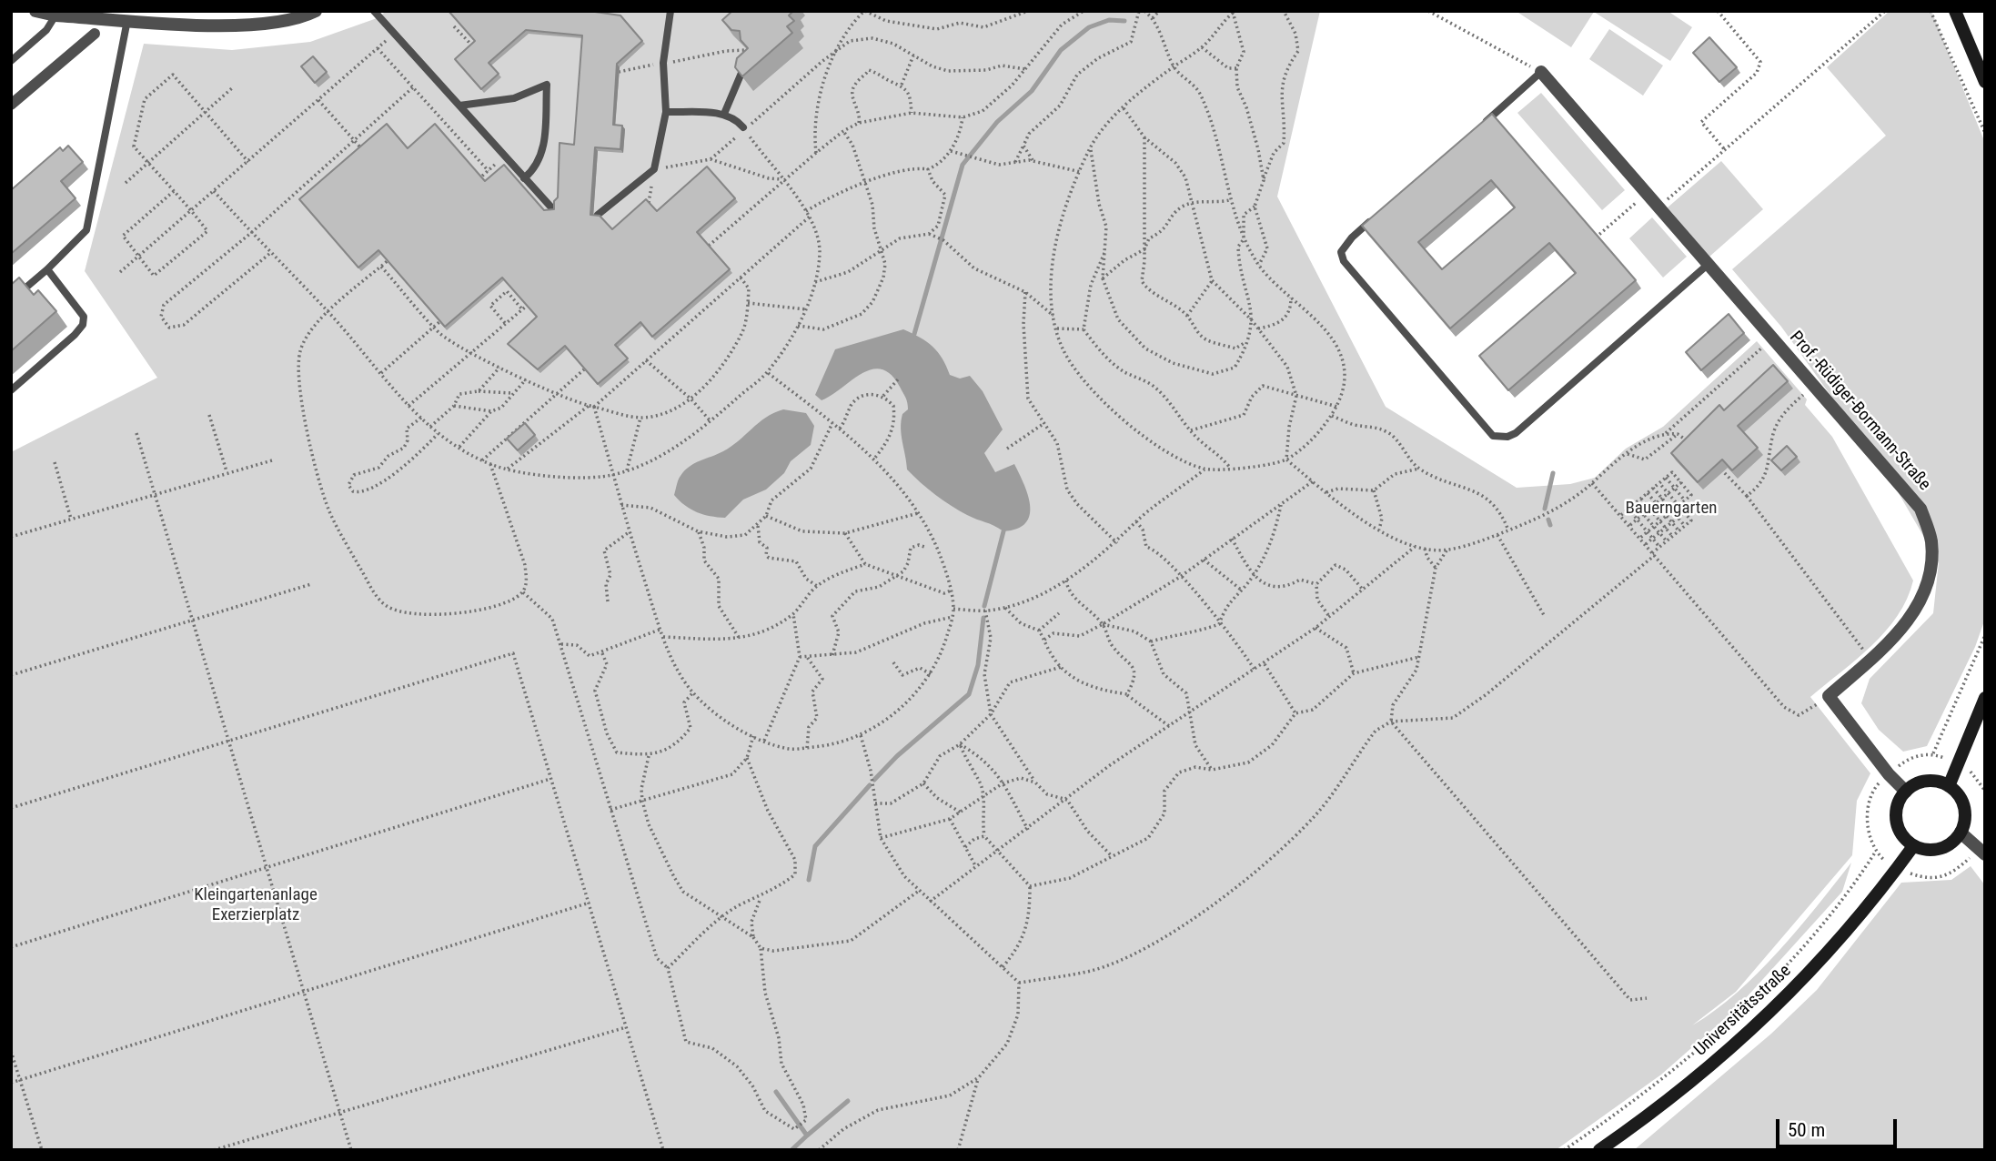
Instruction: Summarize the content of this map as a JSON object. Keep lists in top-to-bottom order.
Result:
{
  "streets": {
    "main road": ["Universitätsstraße"],
    "street": ["Prof.-Rüdiger-Bormann-Straße"]
  },
  "crossings": [
    ["Prof.-Rüdiger-Bormann-Straße", "Universitätsstraße"]
  ],
  "parks": ["Bauerngarten", "Kleingartenanlage Exerzierplatz"],
  "scale_bar": "50 m"
}
